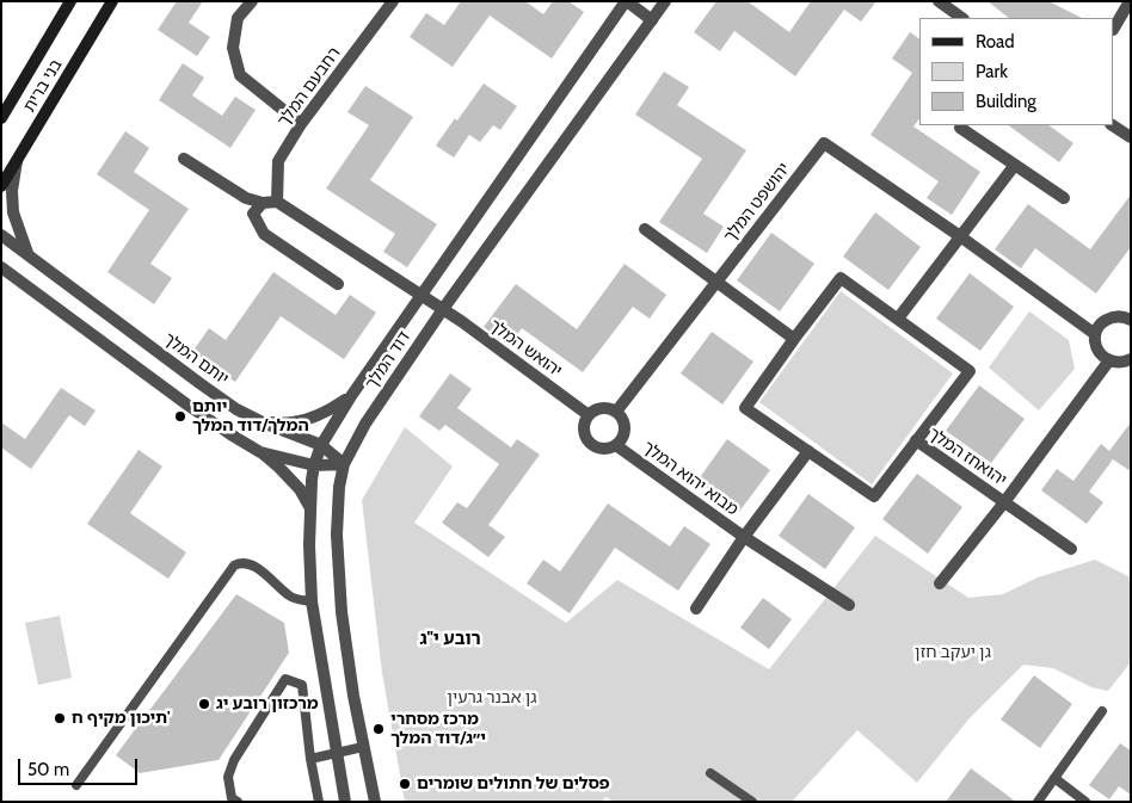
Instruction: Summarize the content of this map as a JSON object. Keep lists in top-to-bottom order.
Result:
{
  "streets": {
    "main road": ["בני ברית"],
    "street": [
      "רחבעם המלך",
      "יהושפט המלך",
      "יהואש המלך",
      "יותם המלך",
      "דוד המלך",
      "יהואחז המלך",
      "מבוא יהוא המלך"
    ]
  },
  "crossings": [
    ["יהושפט המלך", "יהואש המלך"],
    ["יהושפט המלך", "מבוא יהוא המלך"],
    ["יהואש המלך", "דוד המלך"],
    ["יהואש המלך", "מבוא יהוא המלך"],
    ["יותם המלך", "דוד המלך"],
    ["יהואחז המלך", "מבוא יהוא המלך"]
  ],
  "districts": ["רובע י\"ג"],
  "parks": ["גן יעקב חזן", "גן אבנר גרעין"],
  "places": [
    "יותם המלך/דוד המלך",
    "מרכזון רובע יג",
    "תיכון מקיף ח'",
    "מרכז מסחרי י״ג/דוד המלך",
    "פסלים של חתולים שומרים"
  ],
  "legend": ["Road", "Park", "Building"],
  "scale_bar": "50 m"
}
